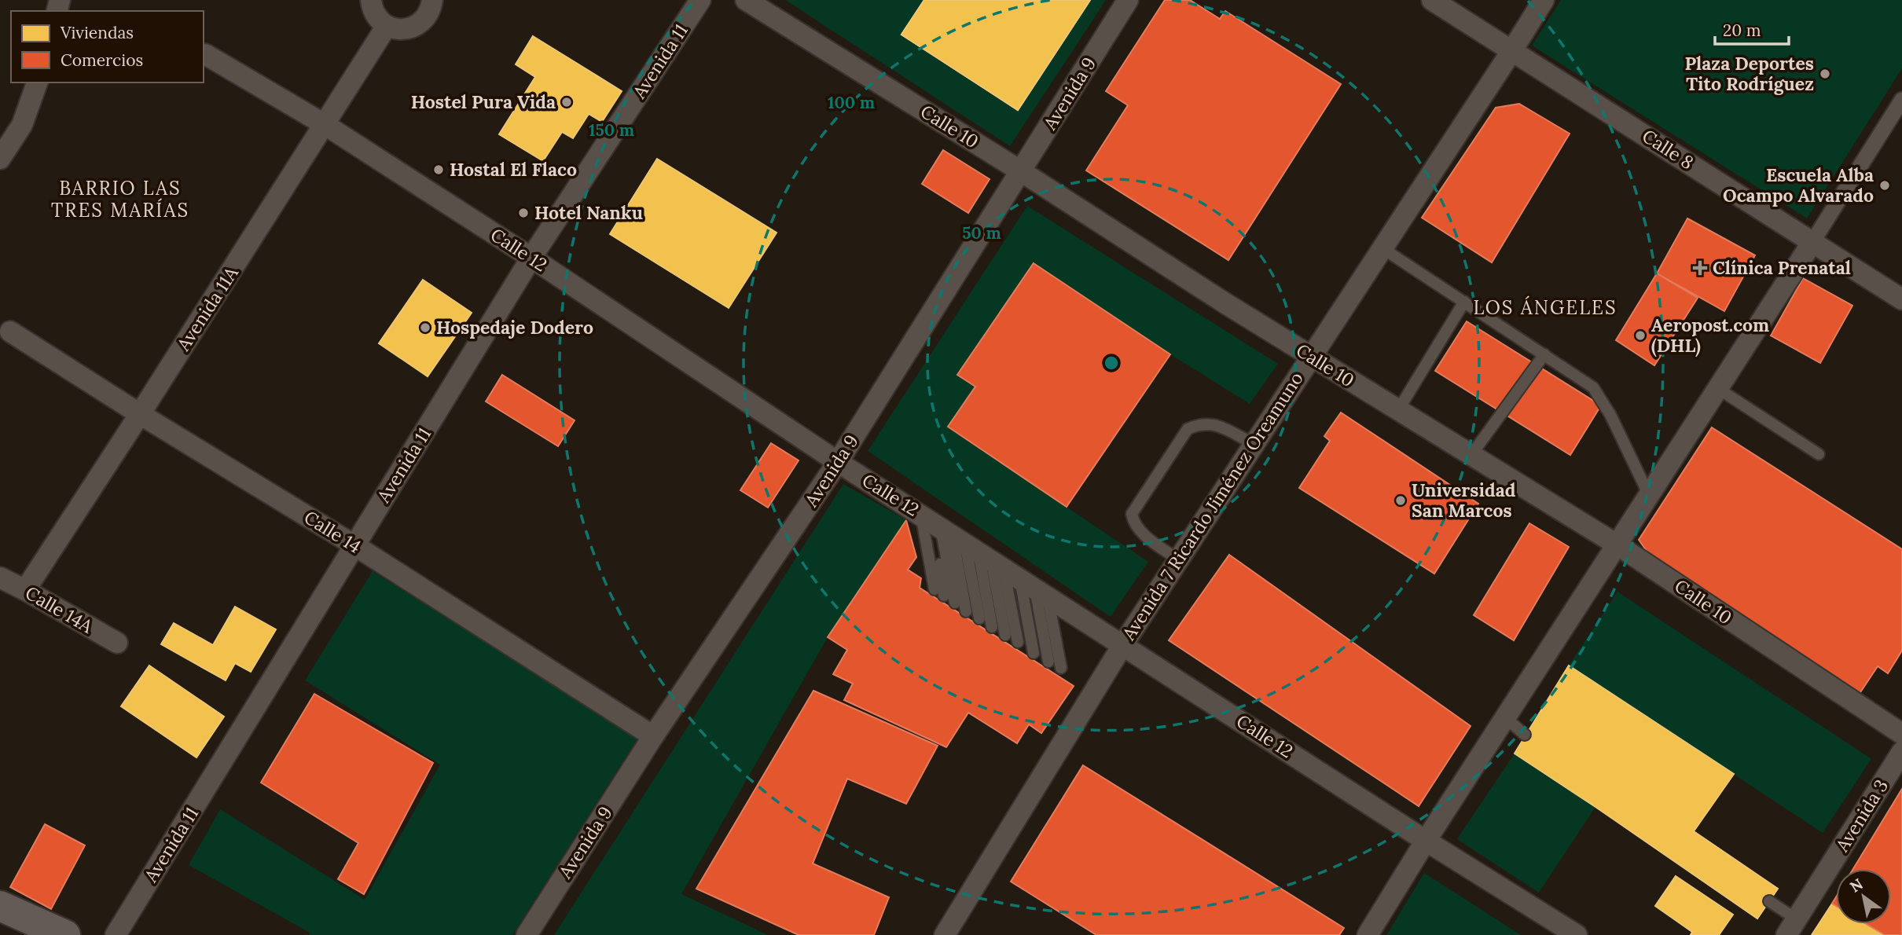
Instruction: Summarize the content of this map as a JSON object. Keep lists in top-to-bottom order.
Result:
{
  "streets": {
    "street": [
      "Avenida 11",
      "Avenida 9",
      "Calle 10",
      "Calle 8",
      "Calle 12",
      "Avenida 11A",
      "Avenida 7 Ricardo Jiménez Oreamuno",
      "Calle 14",
      "Calle 14A",
      "Avenida 3"
    ]
  },
  "crossings": [
    ["Avenida 11", "Calle 12"],
    ["Avenida 11", "Calle 14"],
    ["Avenida 9", "Calle 10"],
    ["Avenida 9", "Calle 12"],
    ["Avenida 9", "Calle 14"],
    ["Calle 10", "Avenida 7 Ricardo Jiménez Oreamuno"],
    ["Calle 8", "Avenida 7 Ricardo Jiménez Oreamuno"],
    ["Calle 12", "Avenida 11A"],
    ["Calle 12", "Avenida 7 Ricardo Jiménez Oreamuno"],
    ["Avenida 11A", "Calle 14"],
    ["Avenida 11A", "Calle 14A"]
  ],
  "districts": ["BARRIO LAS TRES MARÍAS", "LOS ÁNGELES"],
  "places": {
    "other": [
      "Plaza Deportes Tito Rodríguez",
      "Hostel Pura Vida",
      "Hostal El Flaco",
      "Escuela Alba Ocampo Alvarado",
      "Hotel Nanku",
      "Hospedaje Dodero",
      "Aeropost.com (DHL)",
      "Universidad San Marcos"
    ],
    "health": ["Clínica Prenatal"]
  },
  "legend": ["Viviendas", "Comercios"],
  "scale_bar": "20 m",
  "north": "top left",
  "rings": ["100 m", "150 m", "50 m"]
}
